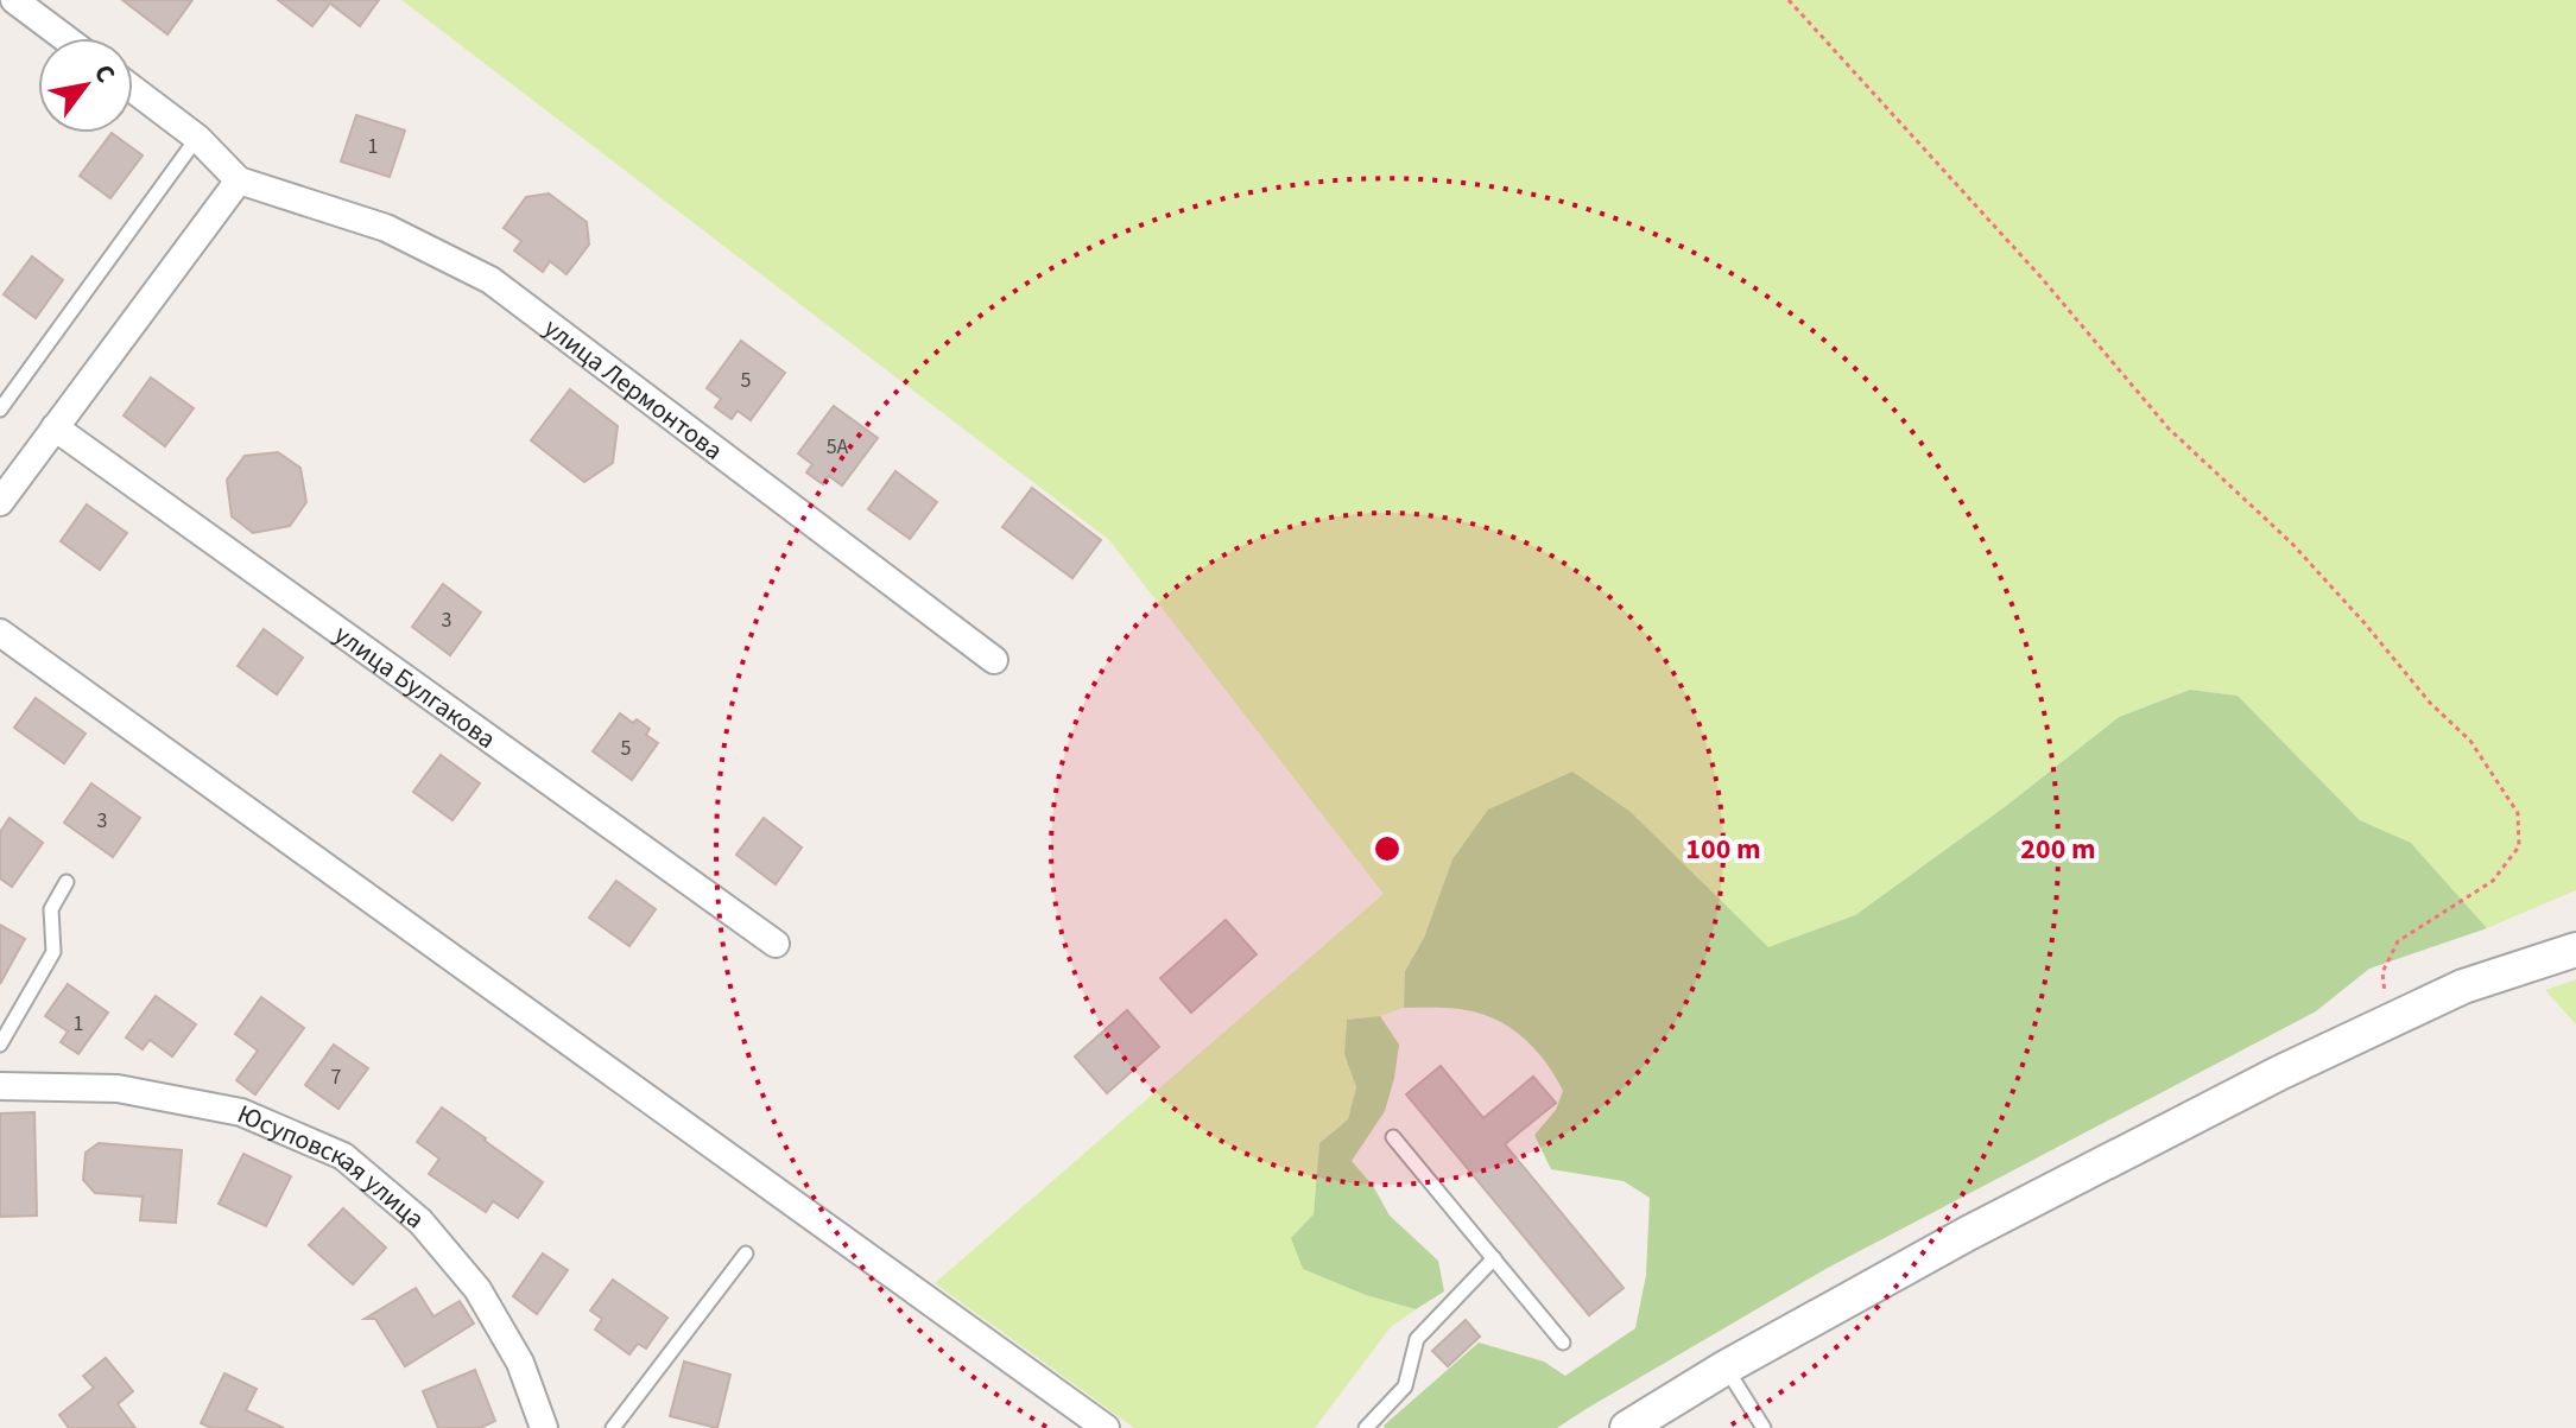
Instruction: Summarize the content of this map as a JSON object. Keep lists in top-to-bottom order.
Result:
{
  "streets": {
    "street": ["улица Лермонтова", "улица Булгакова", "Юсуповская улица"]
  },
  "house_numbers": [
    "1",
    "5",
    "5А",
    "3",
    "5",
    "3",
    "1",
    "7"
  ],
  "north": "top right",
  "rings": ["100 m", "200 m"]
}
